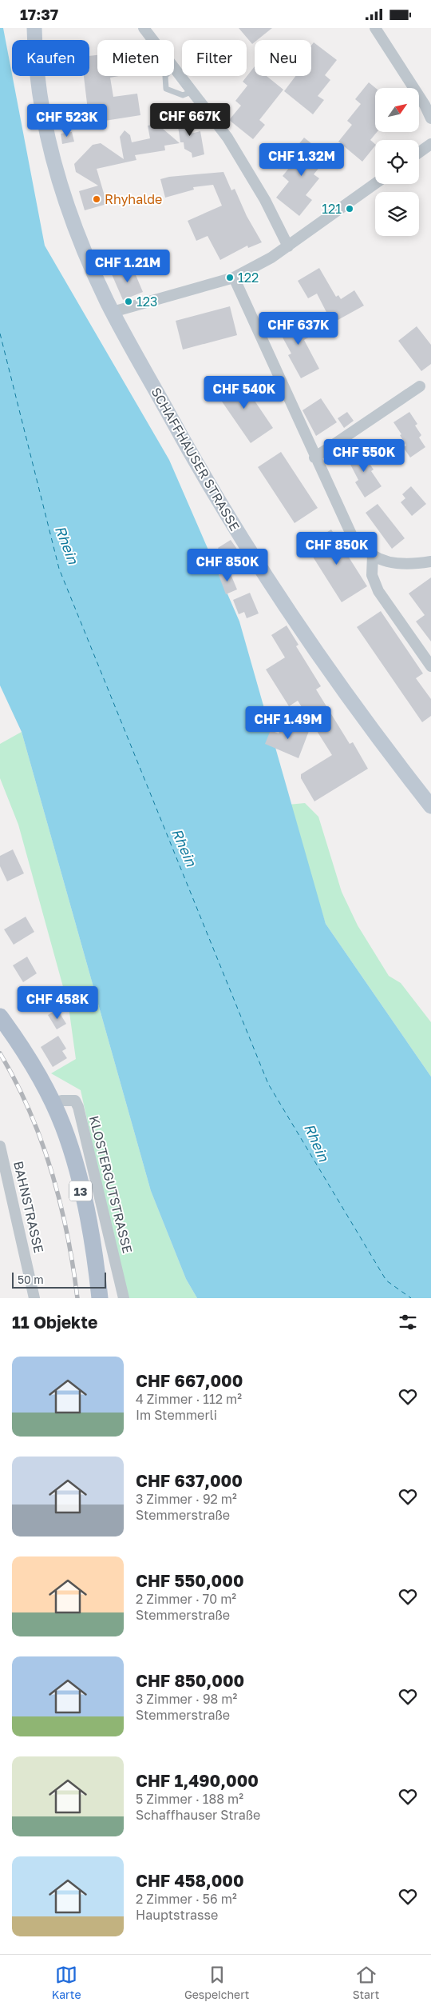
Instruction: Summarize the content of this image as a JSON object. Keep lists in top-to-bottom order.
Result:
{
  "streets": {
    "main road": ["SCHAFFHAUSER STRASSE", "13"],
    "street": ["KLOSTERGUTSTRASSE", "BAHNSTRASSE"]
  },
  "crossings": [
    ["KLOSTERGUTSTRASSE", "13"]
  ],
  "water": ["Rhein"],
  "places": [
    "Rhyhalde",
    "121",
    "122",
    "123"
  ],
  "scale_bar": "50 m",
  "north": "top right",
  "page": {
    "status": "17:37",
    "chip": [
      "Kaufen",
      "Mieten",
      "Filter",
      "Neu"
    ],
    "price": [
      "CHF 667K",
      "CHF 523K",
      "CHF 1.32M",
      "CHF 1.21M",
      "CHF 637K",
      "CHF 540K",
      "CHF 550K",
      "CHF 850K",
      "CHF 850K",
      "CHF 1.49M",
      "CHF 458K"
    ],
    "scale": "50 m",
    "heading": "11 Objekte",
    "list": [
      {
        "name": "CHF 667,000",
        "note": "4 Zimmer · 112 m² · Im Stemmerli"
      },
      {
        "name": "CHF 637,000",
        "note": "3 Zimmer · 92 m² · Stemmerstraße"
      },
      {
        "name": "CHF 550,000",
        "note": "2 Zimmer · 70 m² · Stemmerstraße"
      },
      {
        "name": "CHF 850,000",
        "note": "3 Zimmer · 98 m² · Stemmerstraße"
      },
      {
        "name": "CHF 1,490,000",
        "note": "5 Zimmer · 188 m² · Schaffhauser Straße"
      },
      {
        "name": "CHF 458,000",
        "note": "2 Zimmer · 56 m² · Hauptstrasse"
      }
    ],
    "tabs": ["Karte", "Gespeichert", "Start"]
  }
}
